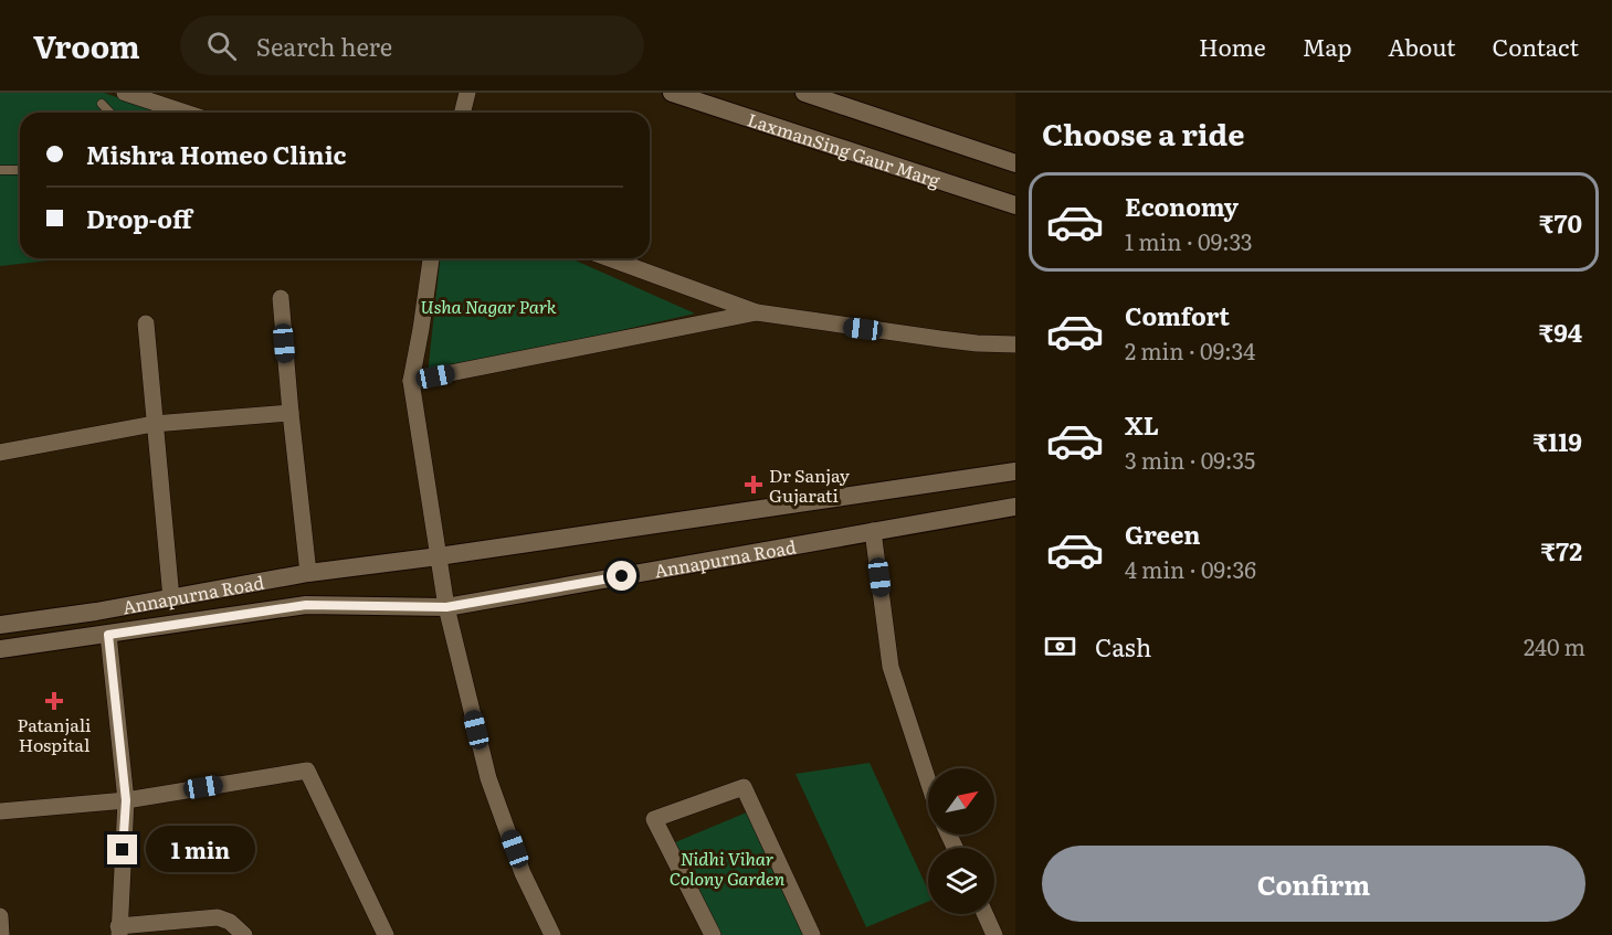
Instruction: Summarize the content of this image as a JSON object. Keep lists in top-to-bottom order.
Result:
{
  "streets": {
    "main road": ["LaxmanSing Gaur Marg", "Annapurna Road"]
  },
  "parks": ["Usha Nagar Park", "Nidhi Vihar Colony Garden"],
  "places": {
    "health": ["Dr Sanjay Gujarati", "Patanjali Hospital"]
  },
  "north": "top right",
  "page": {
    "header": "Vroom",
    "search": "Search here",
    "nav": [
      "Home",
      "Map",
      "About",
      "Contact"
    ],
    "heading": "Choose a ride",
    "banner": ["Mishra Homeo Clinic", "Drop-off"],
    "list": [
      {
        "name": "Economy",
        "note": "1 min · 09:33",
        "value": "₹70"
      },
      {
        "name": "Comfort",
        "note": "2 min · 09:34",
        "value": "₹94"
      },
      {
        "name": "XL",
        "note": "3 min · 09:35",
        "value": "₹119"
      },
      {
        "name": "Green",
        "note": "4 min · 09:36",
        "value": "₹72"
      }
    ],
    "pay": ["Cash", "240 m"],
    "bubble": "1 min",
    "buttons": "Confirm"
  }
}
